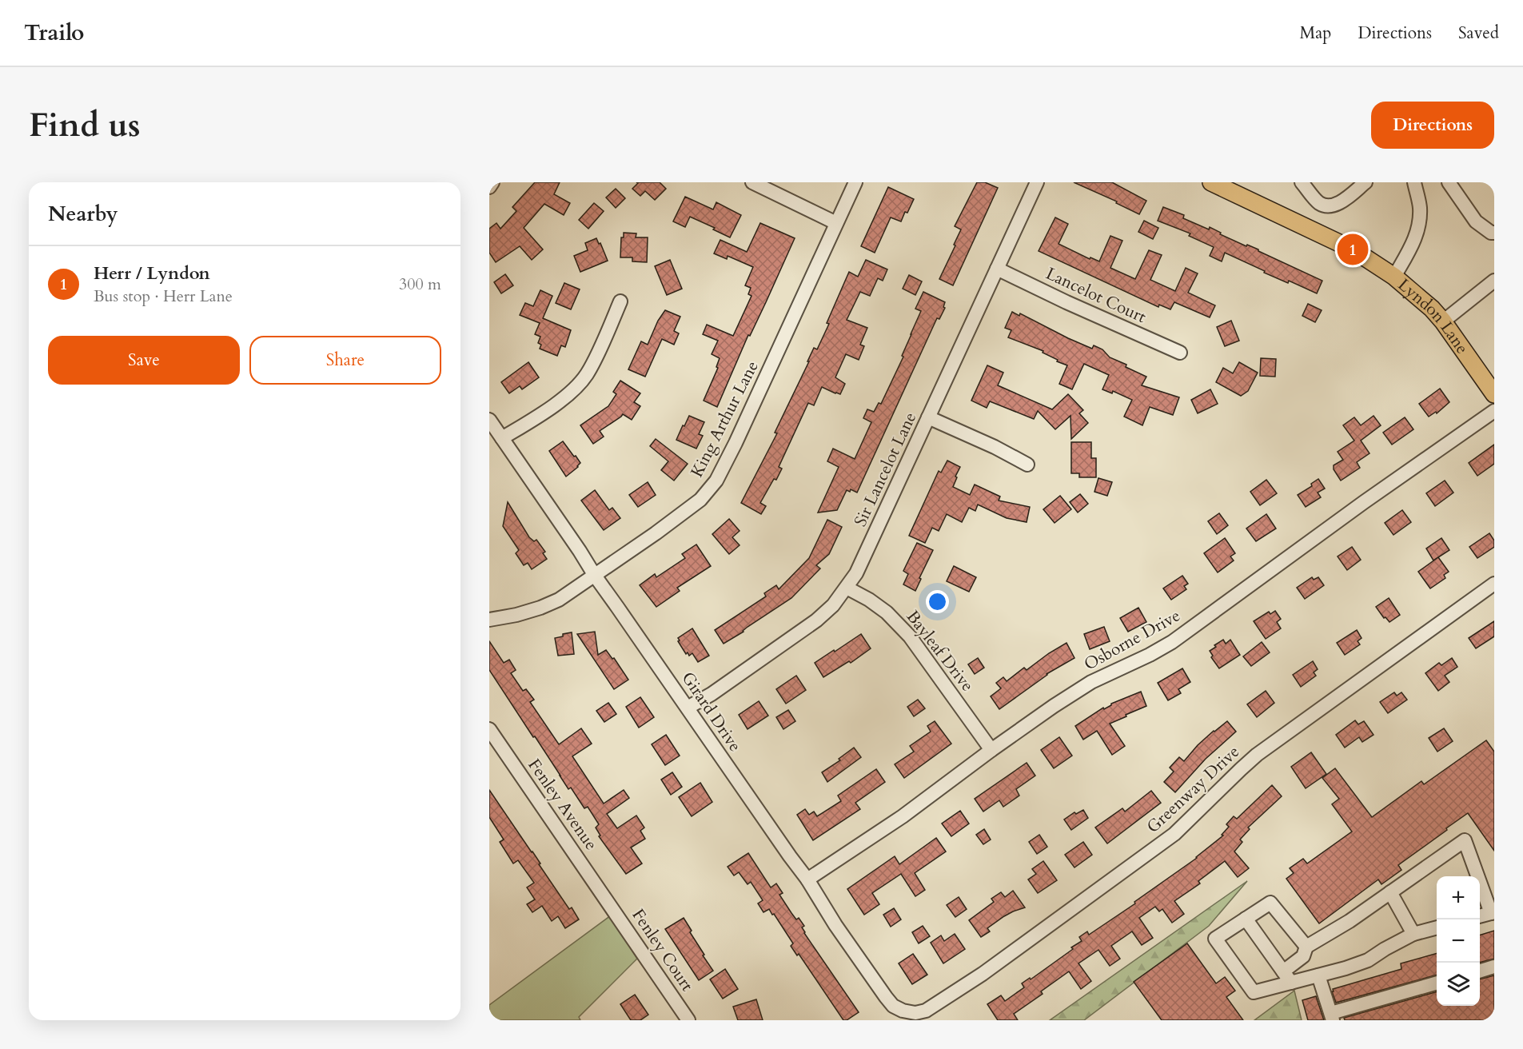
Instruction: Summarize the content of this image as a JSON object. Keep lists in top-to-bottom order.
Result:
{
  "streets": {
    "main road": ["Lyndon Lane"],
    "street": [
      "Lancelot Court",
      "King Arthur Lane",
      "Sir Lancelot Lane",
      "Osborne Drive",
      "Bayleaf Drive",
      "Girard Drive",
      "Greenway Drive",
      "Fenley Avenue",
      "Fenley Court"
    ]
  },
  "crossings": [
    ["Lancelot Court", "Sir Lancelot Lane"],
    ["King Arthur Lane", "Girard Drive"],
    ["Sir Lancelot Lane", "Bayleaf Drive"],
    ["Sir Lancelot Lane", "Girard Drive"],
    ["Osborne Drive", "Bayleaf Drive"],
    ["Osborne Drive", "Girard Drive"],
    ["Girard Drive", "Greenway Drive"],
    ["Fenley Avenue", "Fenley Court"]
  ],
  "page": {
    "header": "Trailo",
    "nav": ["Map", "Directions", "Saved"],
    "buttons": [
      "Directions",
      ["Save", "Share"]
    ],
    "title": "Find us",
    "heading": "Nearby",
    "pins": "1",
    "list": [
      {
        "mark": "1",
        "name": "Herr / Lyndon",
        "note": "Bus stop · Herr Lane",
        "value": "300 m"
      }
    ],
    "map_buttons": ["+", "−"]
  }
}
